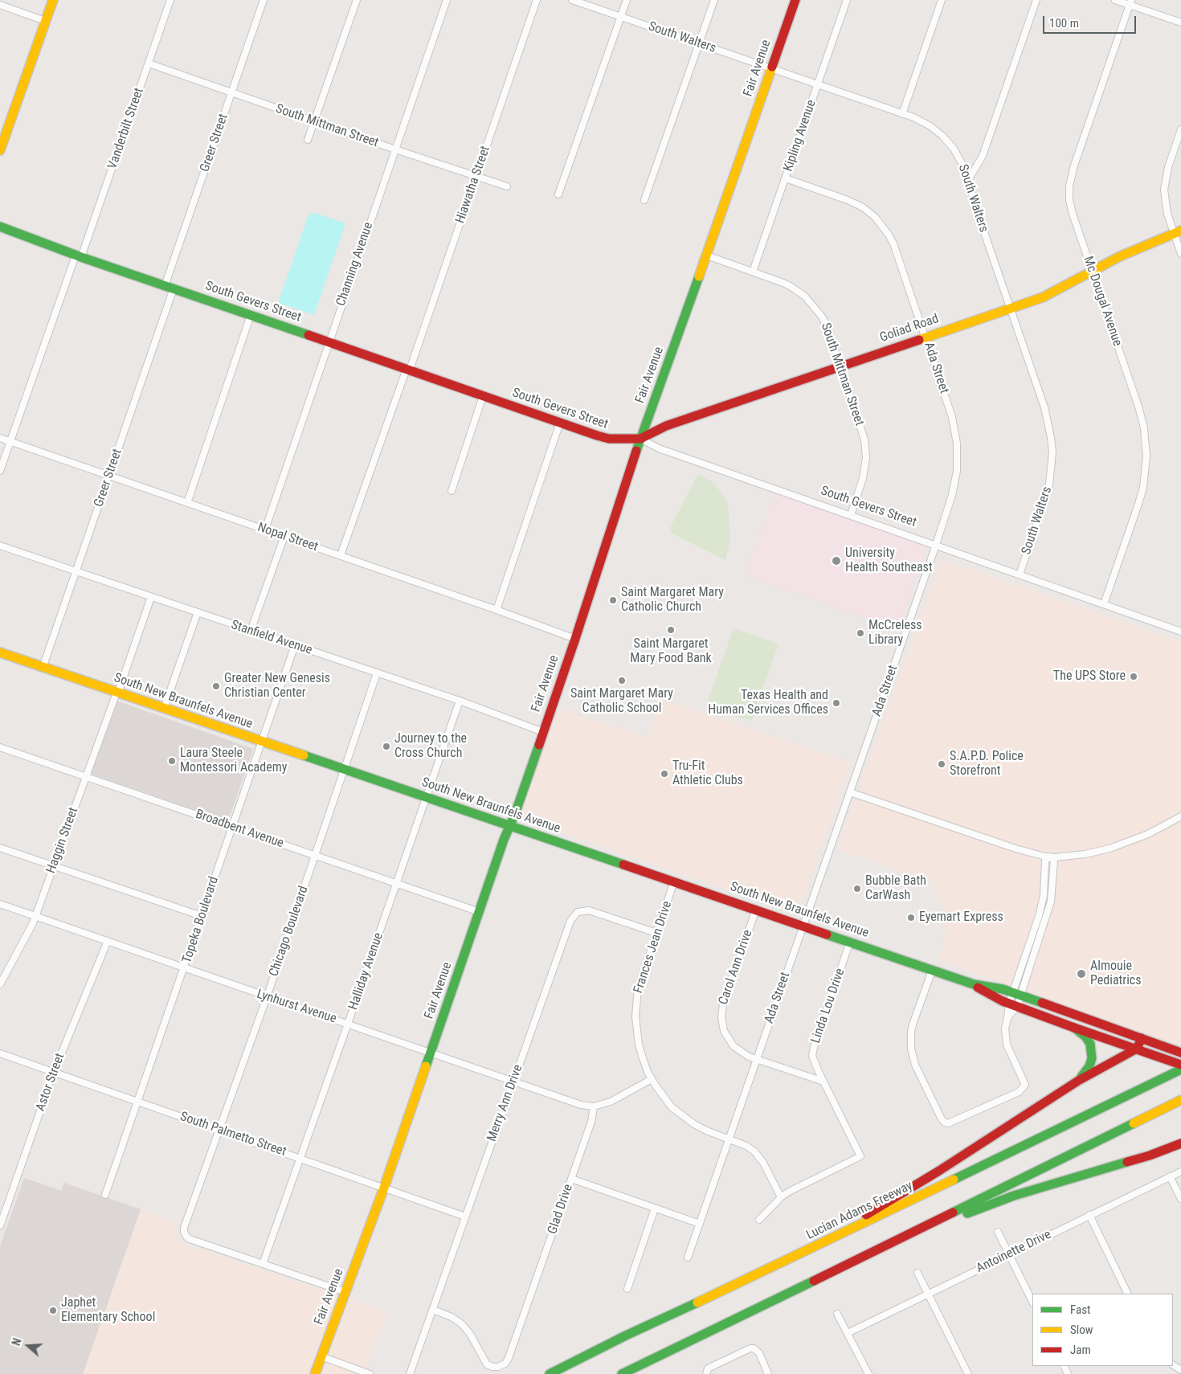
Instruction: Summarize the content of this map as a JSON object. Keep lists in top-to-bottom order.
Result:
{
  "streets": {
    "main road": [
      "Fair Avenue",
      "South Gevers Street",
      "Goliad Road",
      "South New Braunfels Avenue",
      "Lucian Adams Freeway"
    ],
    "street": [
      "South Walters",
      "South Mittman Street",
      "Vanderbilt Street",
      "Kipling Avenue",
      "Greer Street",
      "Hiawatha Street",
      "Channing Avenue",
      "Mc Dougal Avenue",
      "Ada Street",
      "Nopal Street",
      "Stanfield Avenue",
      "Broadbent Avenue",
      "Haggin Street",
      "Topeka Boulevard",
      "Chicago Boulevard",
      "Frances Jean Drive",
      "Carol Ann Drive",
      "Halliday Avenue",
      "Linda Lou Drive",
      "Lynhurst Avenue",
      "Astor Street",
      "Merry Ann Drive",
      "South Palmetto Street",
      "Glad Drive",
      "Antoinette Drive"
    ]
  },
  "crossings": [
    ["South Walters", "Fair Avenue"],
    ["South Walters", "Kipling Avenue"],
    ["South Walters", "South Gevers Street"],
    ["South Walters", "Goliad Road"],
    ["Fair Avenue", "South Mittman Street"],
    ["Fair Avenue", "South Gevers Street"],
    ["Fair Avenue", "Goliad Road"],
    ["Fair Avenue", "Nopal Street"],
    ["Fair Avenue", "Stanfield Avenue"],
    ["Fair Avenue", "South New Braunfels Avenue"],
    ["Fair Avenue", "Broadbent Avenue"],
    ["Fair Avenue", "Lynhurst Avenue"],
    ["Fair Avenue", "South Palmetto Street"],
    ["South Mittman Street", "Vanderbilt Street"],
    ["South Mittman Street", "Kipling Avenue"],
    ["South Mittman Street", "Greer Street"],
    ["South Mittman Street", "Hiawatha Street"],
    ["South Mittman Street", "Channing Avenue"],
    ["South Mittman Street", "South Gevers Street"],
    ["South Mittman Street", "Goliad Road"],
    ["Vanderbilt Street", "South Gevers Street"],
    ["Vanderbilt Street", "Nopal Street"],
    ["Kipling Avenue", "Ada Street"],
    ["Greer Street", "South Gevers Street"],
    ["Greer Street", "Nopal Street"],
    ["Greer Street", "Stanfield Avenue"],
    ["Greer Street", "South New Braunfels Avenue"],
    ["Hiawatha Street", "South Gevers Street"],
    ["Hiawatha Street", "Nopal Street"],
    ["Channing Avenue", "South Gevers Street"],
    ["Channing Avenue", "Nopal Street"],
    ["Mc Dougal Avenue", "South Gevers Street"],
    ["Mc Dougal Avenue", "Goliad Road"],
    ["South Gevers Street", "Goliad Road"],
    ["South Gevers Street", "Ada Street"],
    ["Goliad Road", "Ada Street"],
    ["Ada Street", "South New Braunfels Avenue"],
    ["Ada Street", "Frances Jean Drive"],
    ["Ada Street", "Carol Ann Drive"],
    ["Stanfield Avenue", "Haggin Street"],
    ["Stanfield Avenue", "Topeka Boulevard"],
    ["Stanfield Avenue", "Chicago Boulevard"],
    ["Stanfield Avenue", "Halliday Avenue"],
    ["South New Braunfels Avenue", "Haggin Street"],
    ["South New Braunfels Avenue", "Topeka Boulevard"],
    ["South New Braunfels Avenue", "Chicago Boulevard"],
    ["South New Braunfels Avenue", "Frances Jean Drive"],
    ["South New Braunfels Avenue", "Carol Ann Drive"],
    ["South New Braunfels Avenue", "Halliday Avenue"],
    ["South New Braunfels Avenue", "Linda Lou Drive"],
    ["Broadbent Avenue", "Haggin Street"],
    ["Broadbent Avenue", "Topeka Boulevard"],
    ["Broadbent Avenue", "Chicago Boulevard"],
    ["Broadbent Avenue", "Halliday Avenue"],
    ["Haggin Street", "Lynhurst Avenue"],
    ["Topeka Boulevard", "Lynhurst Avenue"],
    ["Topeka Boulevard", "South Palmetto Street"],
    ["Chicago Boulevard", "Halliday Avenue"],
    ["Chicago Boulevard", "Lynhurst Avenue"],
    ["Chicago Boulevard", "South Palmetto Street"],
    ["Frances Jean Drive", "Linda Lou Drive"],
    ["Frances Jean Drive", "Merry Ann Drive"],
    ["Carol Ann Drive", "Linda Lou Drive"],
    ["Halliday Avenue", "Lynhurst Avenue"],
    ["Halliday Avenue", "South Palmetto Street"],
    ["Lynhurst Avenue", "Astor Street"],
    ["Lynhurst Avenue", "Merry Ann Drive"],
    ["Lynhurst Avenue", "Glad Drive"],
    ["Astor Street", "South Palmetto Street"],
    ["Merry Ann Drive", "South Palmetto Street"],
    ["Merry Ann Drive", "Glad Drive"]
  ],
  "places": [
    "University Health Southeast",
    "Saint Margaret Mary Catholic Church",
    "Saint Margaret Mary Food Bank",
    "McCreless Library",
    "The UPS Store",
    "Saint Margaret Mary Catholic School",
    "Greater New Genesis Christian Center",
    "Texas Health and Human Services Offices",
    "Journey to the Cross Church",
    "Laura Steele Montessori Academy",
    "S.A.P.D. Police Storefront",
    "Tru-Fit Athletic Clubs",
    "Bubble Bath CarWash",
    "Eyemart Express",
    "Almouie Pediatrics",
    "Japhet Elementary School"
  ],
  "legend": ["Fast", "Slow", "Jam"],
  "scale_bar": "100 m",
  "north": "left"
}
